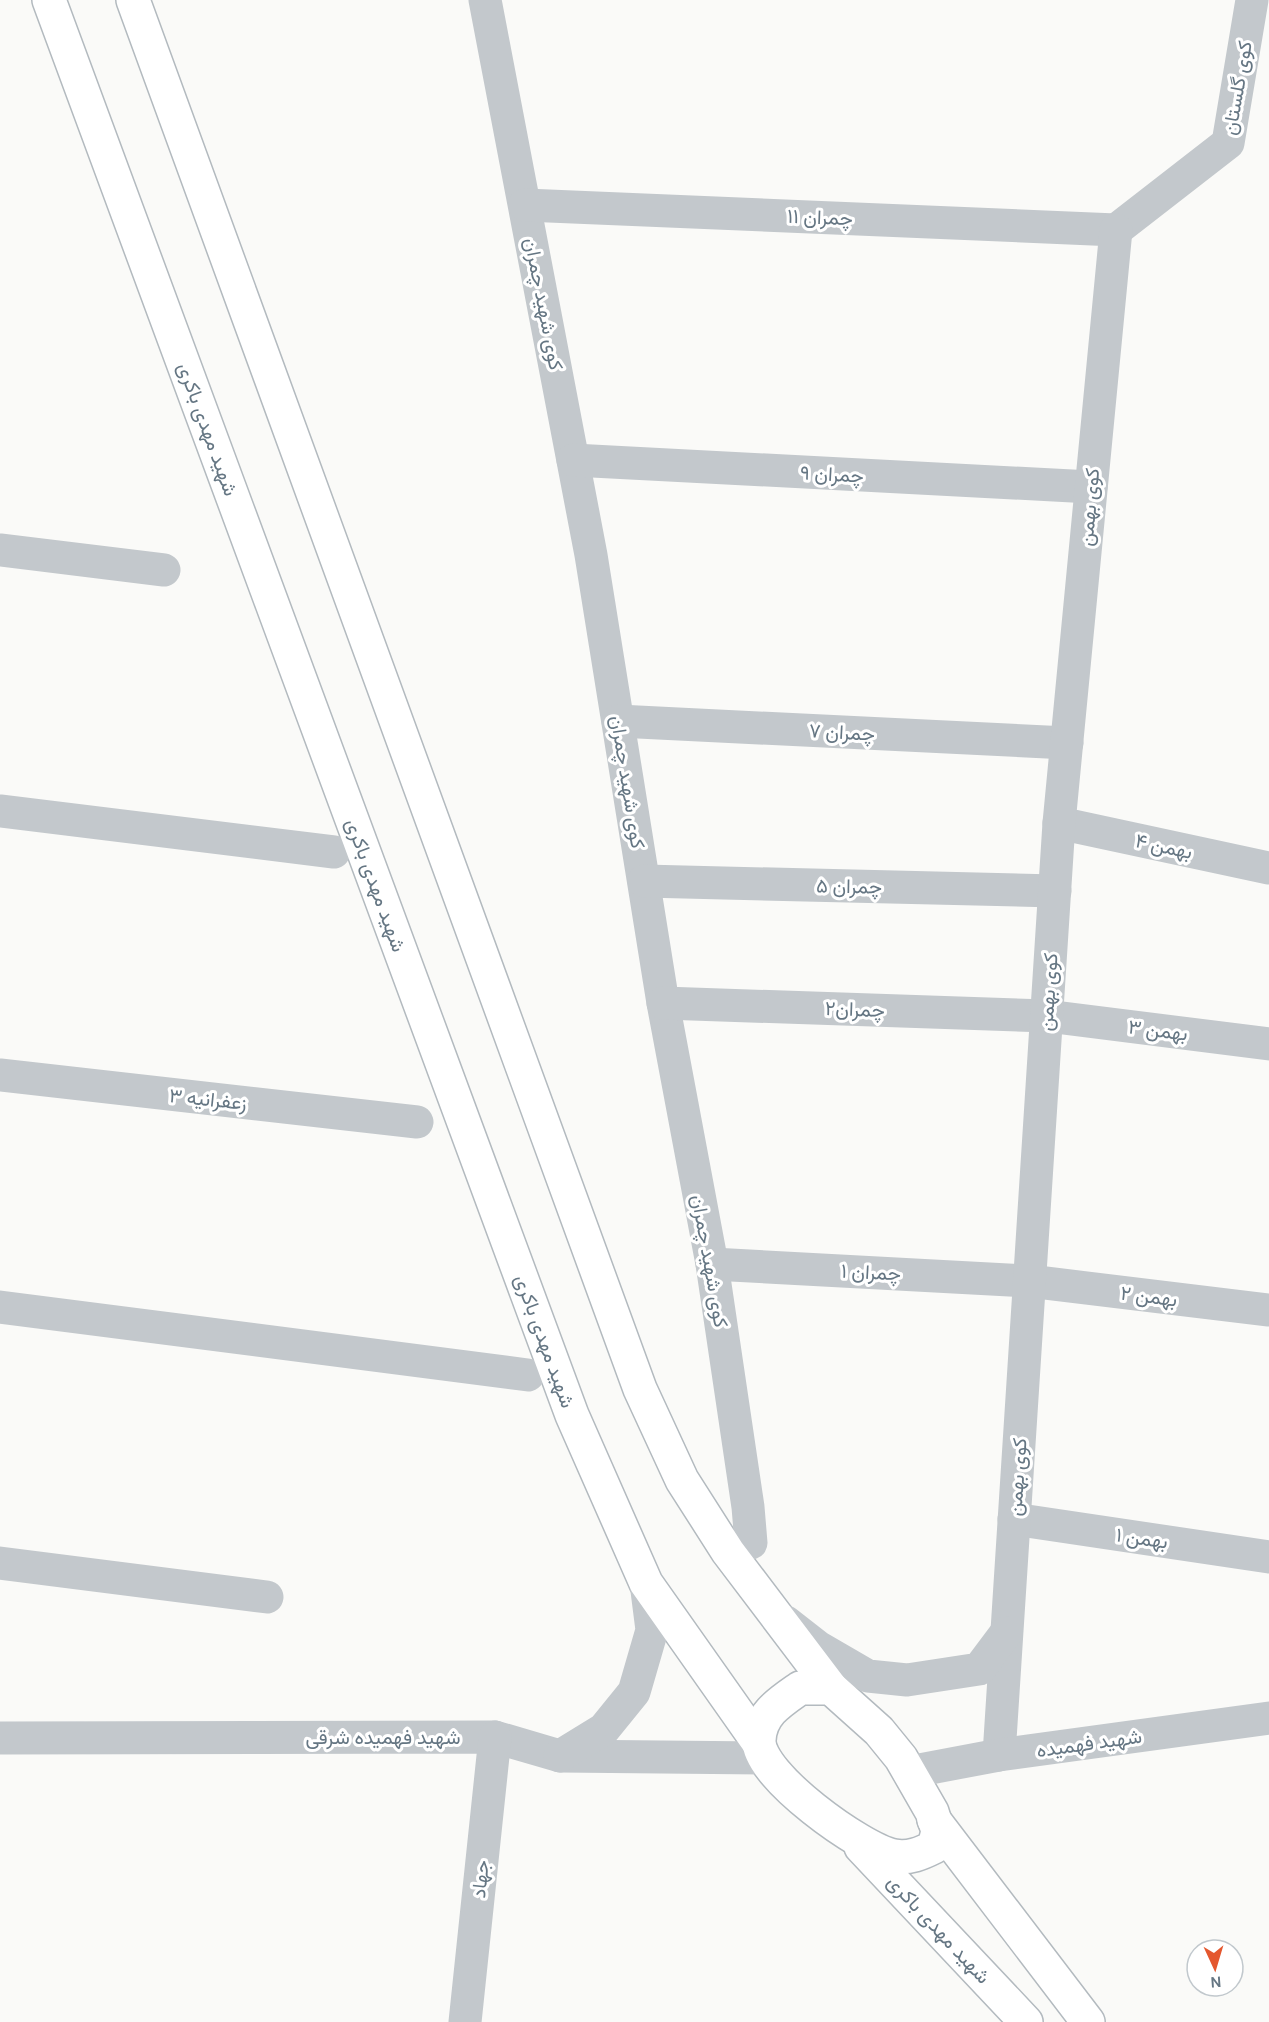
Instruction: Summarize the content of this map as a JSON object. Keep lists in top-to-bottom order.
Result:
{
  "streets": {
    "main road": ["شهید مهدی باکری"],
    "street": [
      "کوی گلستان",
      "چمران ۱۱",
      "کوی شهید چمران",
      "چمران ۹",
      "کوی بهمن",
      "چمران ۷",
      "بهمن ۴",
      "چمران ۵",
      "چمران۲",
      "بهمن ۳",
      "زعفرانیه ۳",
      "چمران ۱",
      "بهمن ۲",
      "بهمن ۱",
      "شهید فهمیده شرقی",
      "شهید فهمیده",
      "جهاد"
    ]
  },
  "crossings": [
    ["کوی گلستان", "چمران ۱۱"],
    ["کوی گلستان", "کوی بهمن"],
    ["چمران ۱۱", "کوی شهید چمران"],
    ["چمران ۱۱", "کوی بهمن"],
    ["کوی شهید چمران", "چمران ۹"],
    ["کوی شهید چمران", "چمران ۷"],
    ["کوی شهید چمران", "چمران ۵"],
    ["کوی شهید چمران", "چمران۲"],
    ["کوی شهید چمران", "چمران ۱"],
    ["شهید مهدی باکری", "شهید فهمیده شرقی"],
    ["چمران ۹", "کوی بهمن"],
    ["کوی بهمن", "چمران ۷"],
    ["کوی بهمن", "بهمن ۴"],
    ["کوی بهمن", "چمران ۵"],
    ["کوی بهمن", "چمران۲"],
    ["کوی بهمن", "بهمن ۳"],
    ["کوی بهمن", "چمران ۱"],
    ["کوی بهمن", "بهمن ۲"],
    ["کوی بهمن", "بهمن ۱"],
    ["کوی بهمن", "شهید فهمیده"],
    ["چمران۲", "بهمن ۳"],
    ["چمران ۱", "بهمن ۲"],
    ["شهید فهمیده شرقی", "جهاد"]
  ],
  "north": "bottom"
}
